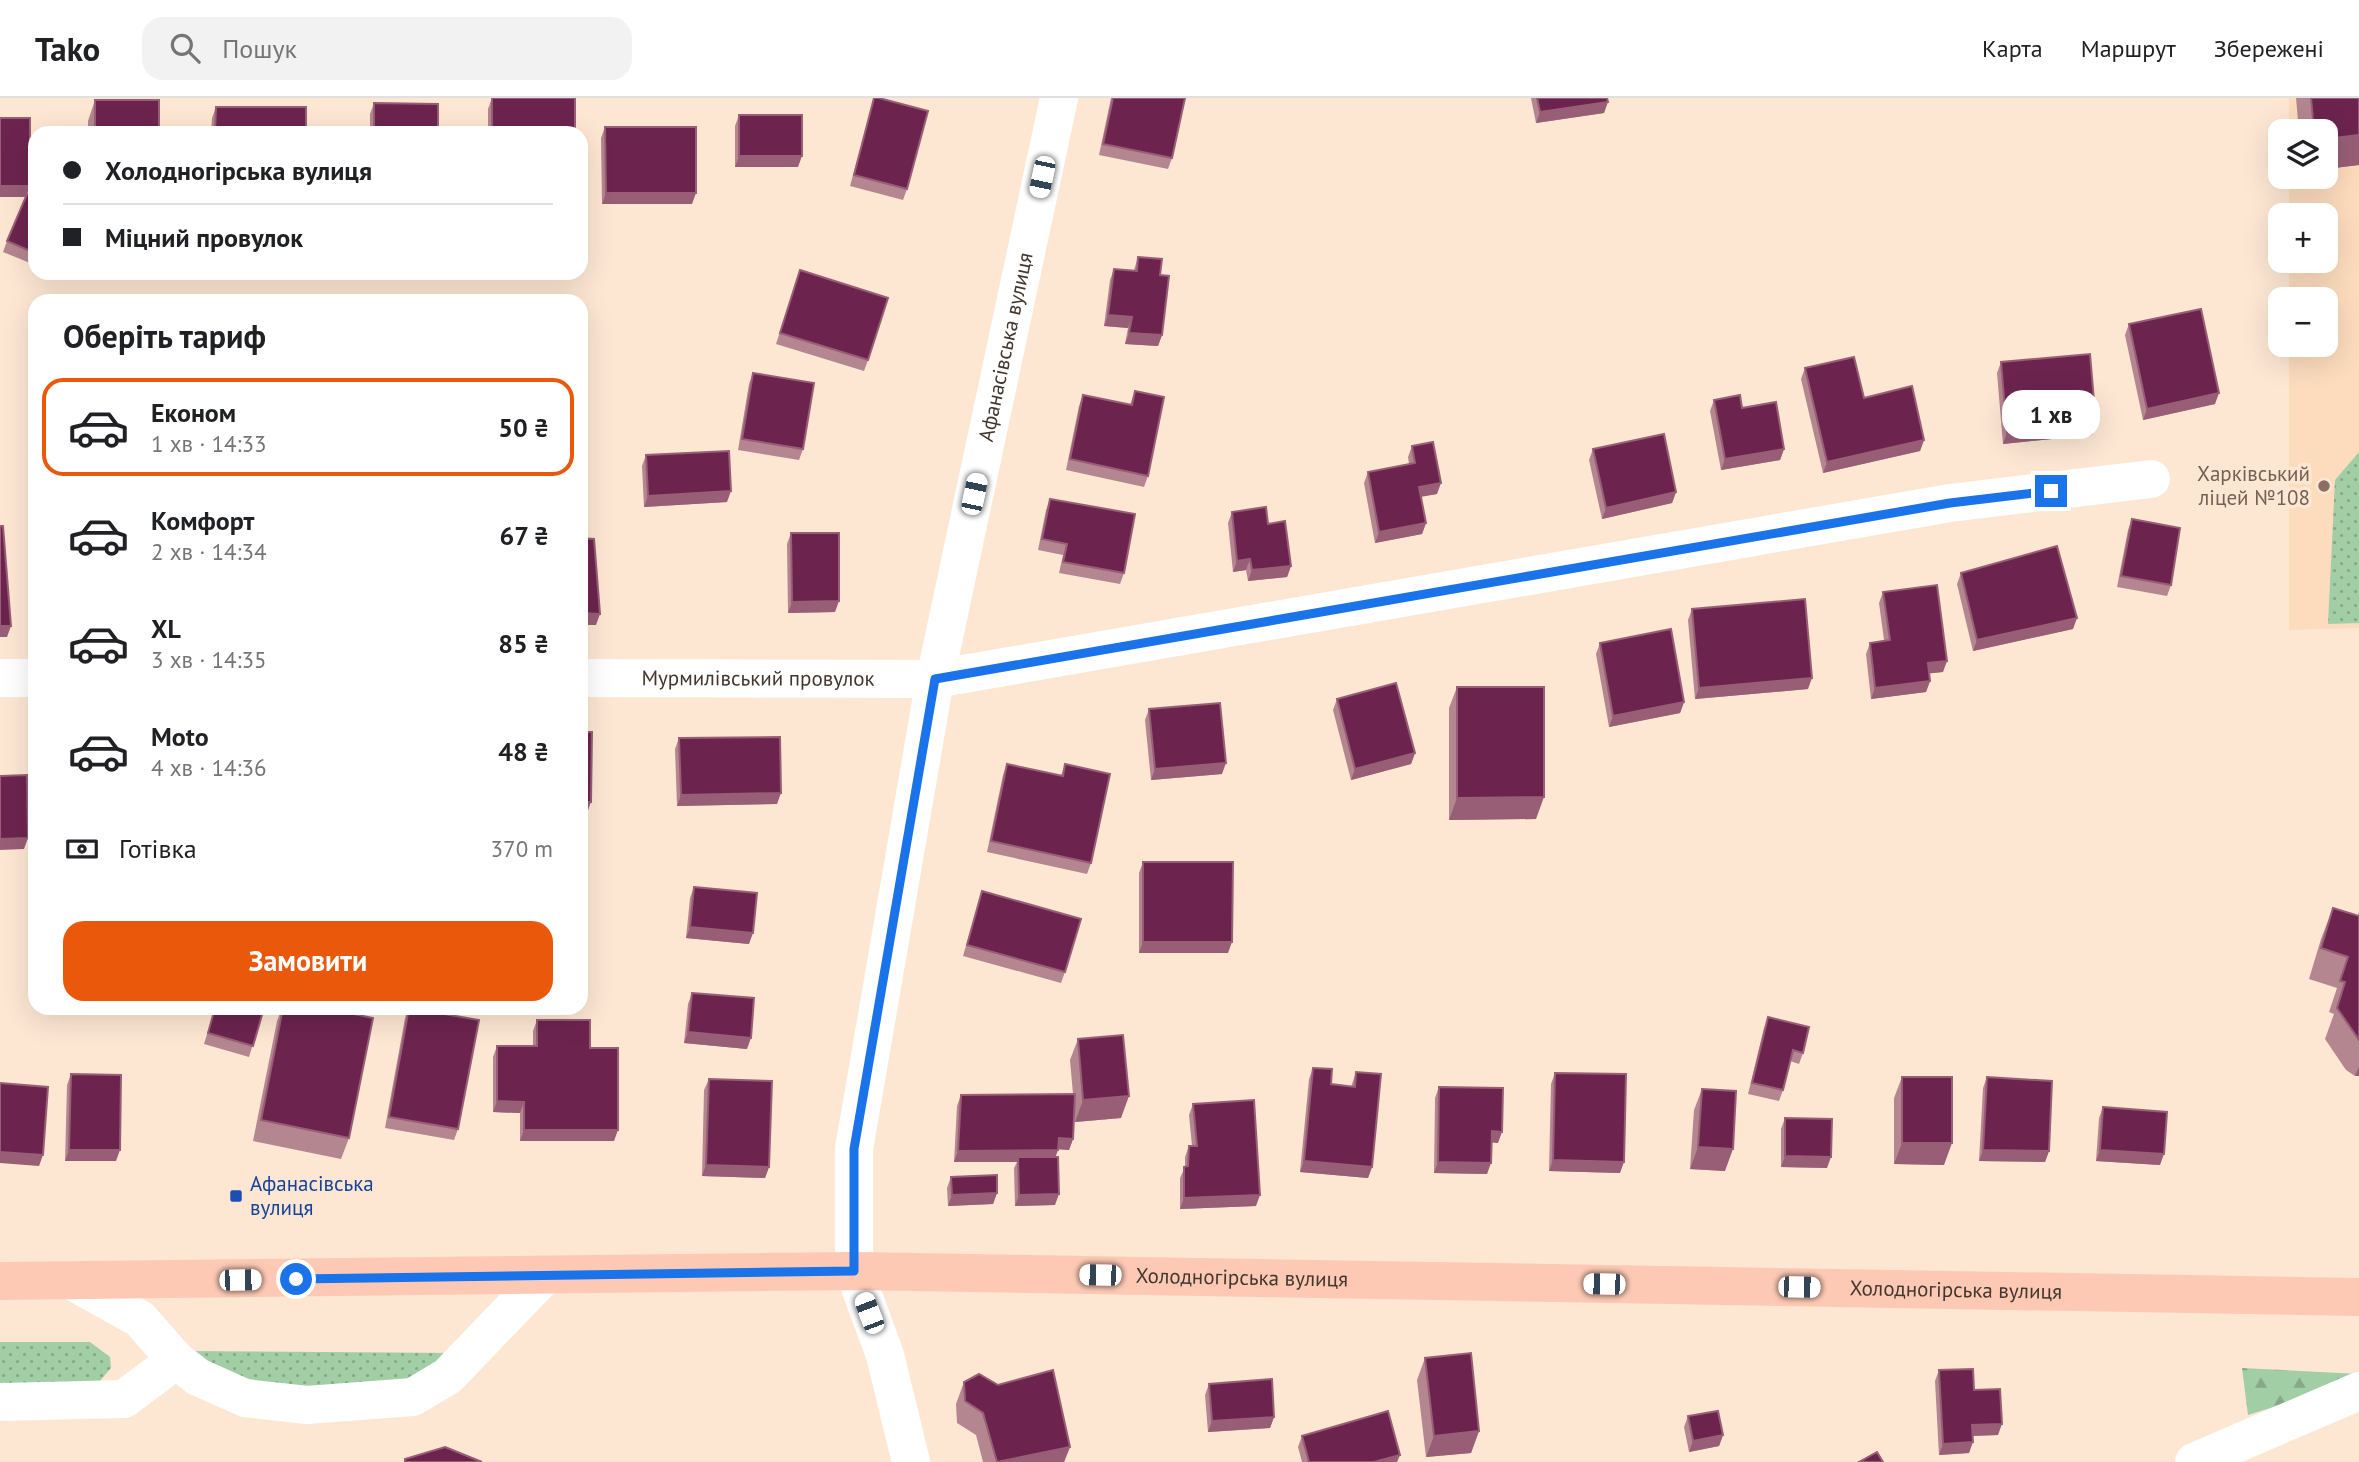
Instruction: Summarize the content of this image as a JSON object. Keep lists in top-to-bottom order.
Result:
{
  "streets": {
    "main road": ["Холодногірська вулиця"],
    "street": ["Афанасівська вулиця", "Мурмилівський провулок"]
  },
  "crossings": [
    ["Афанасівська вулиця", "Мурмилівський провулок"],
    ["Афанасівська вулиця", "Холодногірська вулиця"]
  ],
  "places": {
    "other": ["Харківський ліцей №108"],
    "transit": ["Афанасівська вулиця"]
  },
  "page": {
    "header": "Tako",
    "search": "Пошук",
    "nav": ["Карта", "Маршрут", "Збережені"],
    "map_buttons": ["+", "−"],
    "banner": ["Холодногірська вулиця", "Міцний провулок"],
    "heading": "Оберіть тариф",
    "list": [
      {
        "name": "Економ",
        "note": "1 хв · 14:33",
        "value": "50 ₴"
      },
      {
        "name": "Комфорт",
        "note": "2 хв · 14:34",
        "value": "67 ₴"
      },
      {
        "name": "XL",
        "note": "3 хв · 14:35",
        "value": "85 ₴"
      },
      {
        "name": "Moto",
        "note": "4 хв · 14:36",
        "value": "48 ₴"
      }
    ],
    "bubble": "1 хв",
    "pay": ["Готівка", "370 m"],
    "buttons": "Замовити"
  }
}
